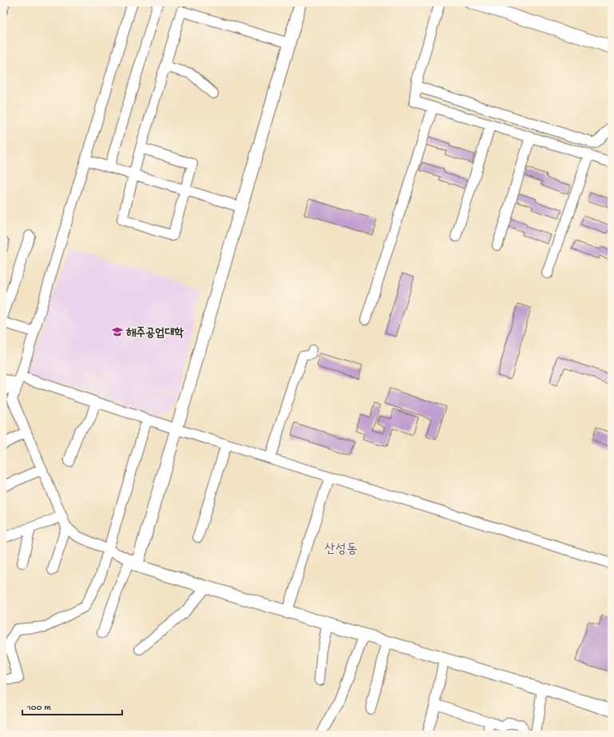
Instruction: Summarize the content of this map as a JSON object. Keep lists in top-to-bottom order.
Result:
{
  "districts": ["산성동"],
  "places": {
    "school or university": ["해주공업대학"]
  },
  "scale_bar": "100 m"
}
